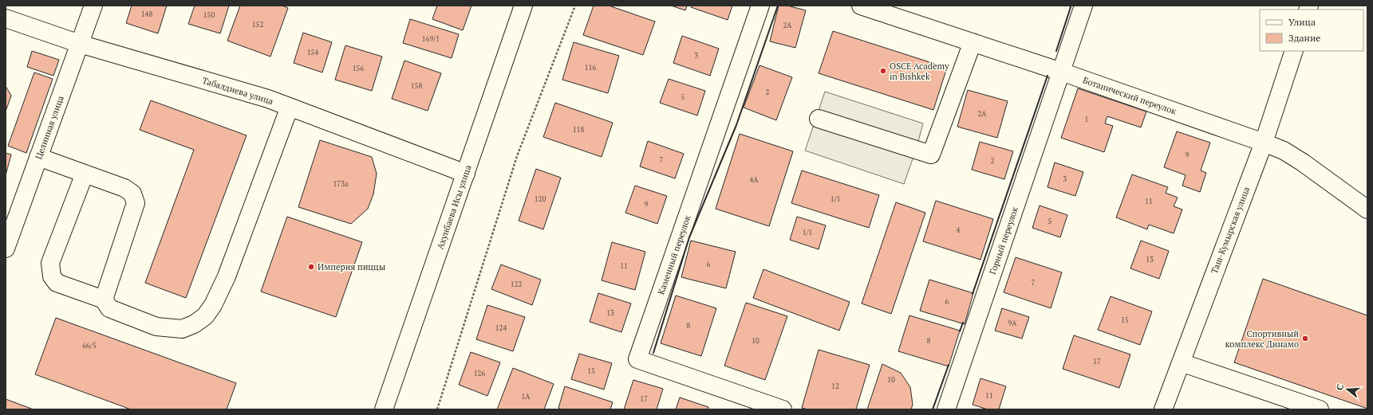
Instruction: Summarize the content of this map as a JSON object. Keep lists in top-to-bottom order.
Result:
{
  "streets": {
    "street": [
      "Табалдиева улица",
      "Ботанический переулок",
      "Целинная улица",
      "Ахунбаева Исы улица",
      "Таш-Кумырская улица",
      "Горный переулок",
      "Каменный переулок"
    ]
  },
  "crossings": [
    ["Табалдиева улица", "Целинная улица"],
    ["Табалдиева улица", "Ахунбаева Исы улица"],
    ["Ботанический переулок", "Таш-Кумырская улица"],
    ["Ботанический переулок", "Горный переулок"]
  ],
  "places": ["OSCE Academy in Bishkek", "Империя пиццы", "Спортивный комплекс Динамо"],
  "house_numbers": [
    "148",
    "150",
    "152",
    "2А",
    "169/1",
    "154",
    "3",
    "116",
    "156",
    "158",
    "2",
    "5",
    "2А",
    "1",
    "118",
    "9",
    "7",
    "2",
    "3",
    "4А",
    "173а",
    "120",
    "1/1",
    "11",
    "9",
    "5",
    "4",
    "1/1",
    "13",
    "6",
    "11",
    "7",
    "122",
    "6",
    "13",
    "15",
    "9А",
    "8",
    "124",
    "10",
    "8",
    "66/5",
    "17",
    "15",
    "126",
    "10",
    "12",
    "11",
    "1А",
    "17"
  ],
  "legend": ["Улица", "Здание"],
  "north": "left"
}
